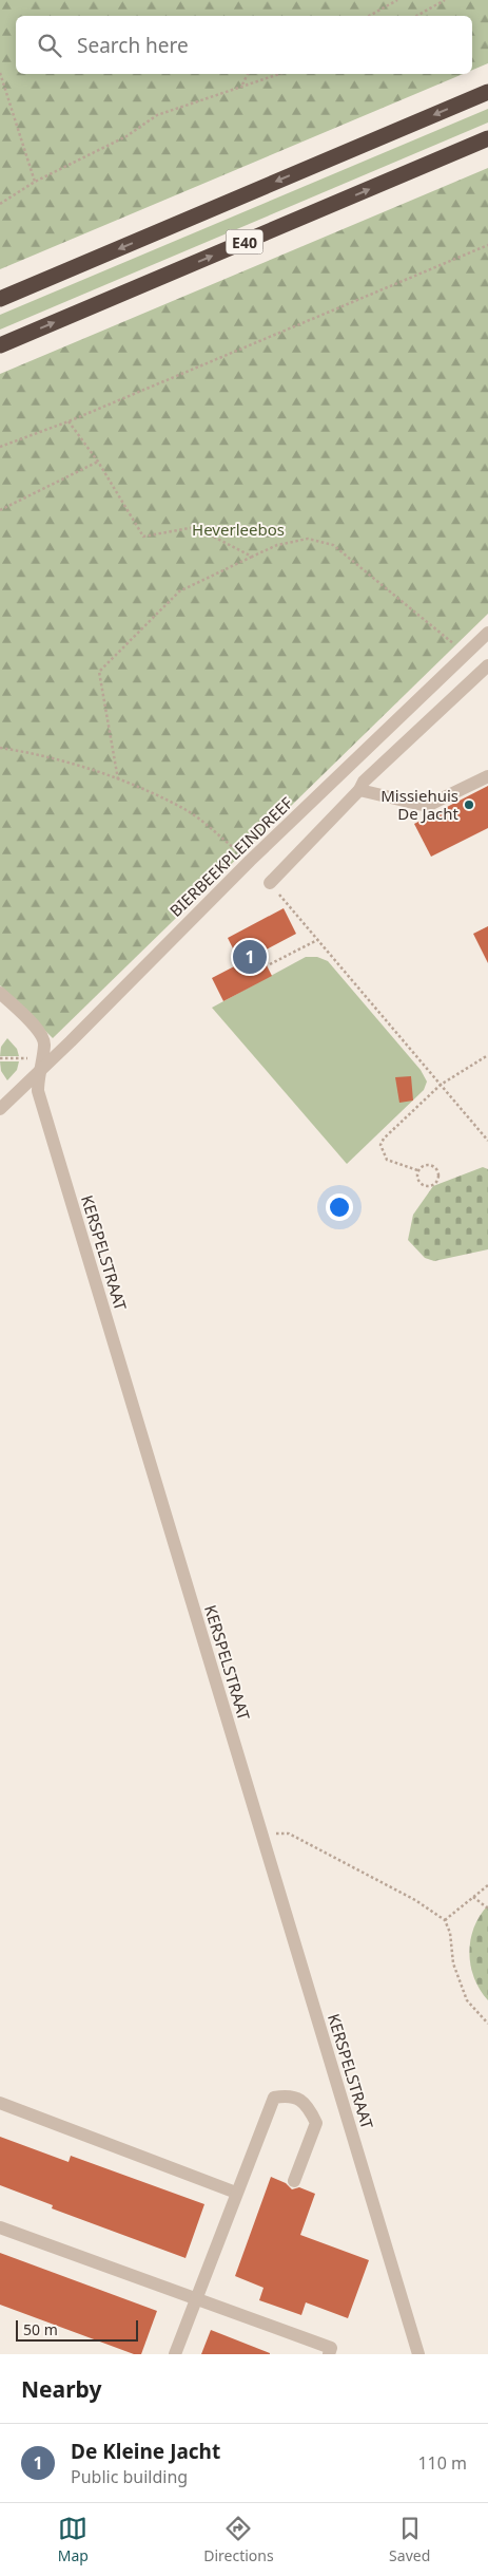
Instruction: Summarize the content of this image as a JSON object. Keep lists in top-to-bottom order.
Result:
{
  "streets": {
    "highway": ["E40"],
    "street": ["BIERBEEKPLEINDREEF", "KERSPELSTRAAT"]
  },
  "crossings": [
    ["BIERBEEKPLEINDREEF", "KERSPELSTRAAT"]
  ],
  "parks": ["Heverleebos"],
  "places": ["Missiehuis De Jacht"],
  "scale_bar": "50 m",
  "page": {
    "search": "Search here",
    "pins": "1",
    "scale": "50 m",
    "heading": "Nearby",
    "list": [
      {
        "mark": "1",
        "name": "De Kleine Jacht",
        "note": "Public building",
        "value": "110 m"
      }
    ],
    "nav": ["Map", "Directions", "Saved"]
  }
}
